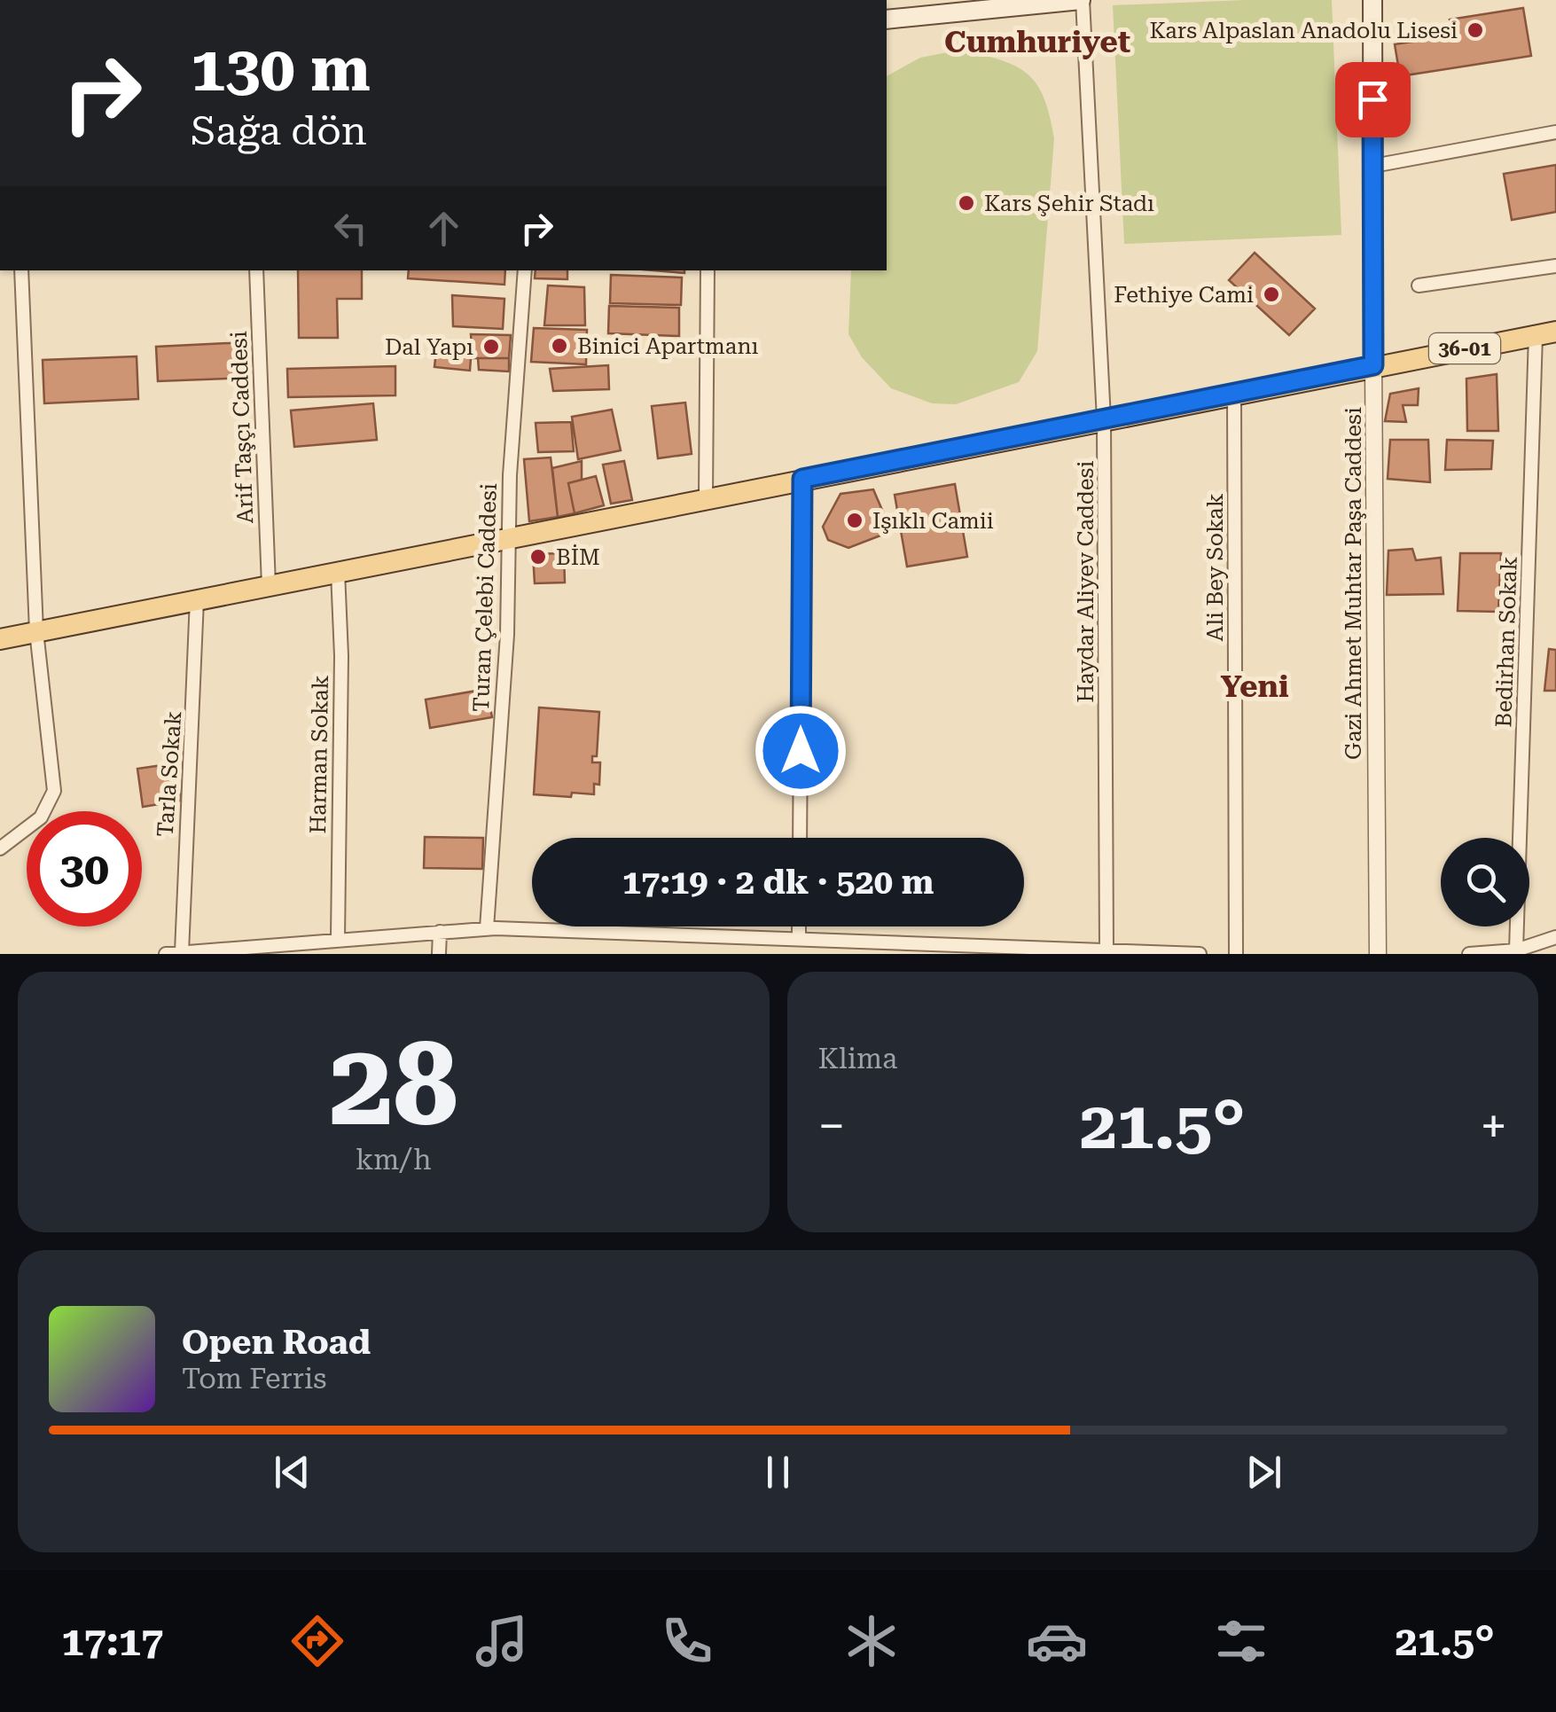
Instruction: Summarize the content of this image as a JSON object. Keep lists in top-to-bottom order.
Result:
{
  "streets": {
    "main road": ["36-01", "Gazi Ahmet Muhtar Paşa Caddesi"],
    "street": [
      "Arif Taşçı Caddesi",
      "Ali Bey Sokak",
      "Haydar Aliyev Caddesi",
      "Turan Çelebi Caddesi",
      "Bedirhan Sokak",
      "Harman Sokak",
      "Tarla Sokak"
    ]
  },
  "crossings": [
    ["36-01", "Gazi Ahmet Muhtar Paşa Caddesi"],
    ["36-01", "Bedirhan Sokak"]
  ],
  "districts": ["Cumhuriyet", "Yeni"],
  "places": [
    "Kars Alpaslan Anadolu Lisesi",
    "Kars Şehir Stadı",
    "Fethiye Cami",
    "Binici Apartmanı",
    "Dal Yapı",
    "Işıklı Camii",
    "BİM"
  ],
  "page": {
    "turn": ["130 m", "Sağa dön"],
    "limit": "30",
    "trip": "17:19 · 2 dk · 520 m",
    "tile": [
      ["28", "km/h"],
      "Klima"
    ],
    "heat": ["−", "21.5°", "+"],
    "song": ["Open Road", "Tom Ferris"],
    "tabs": ["17:17", "21.5°"]
  }
}
